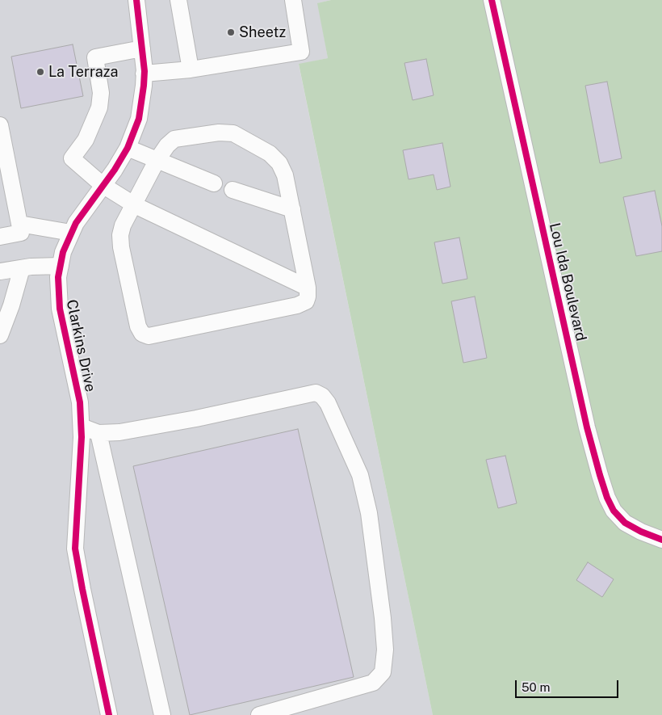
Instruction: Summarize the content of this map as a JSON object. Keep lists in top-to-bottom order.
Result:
{
  "streets": {
    "street": ["Lou Ida Boulevard", "Clarkins Drive"]
  },
  "places": ["Sheetz", "La Terraza"],
  "scale_bar": "50 m"
}
